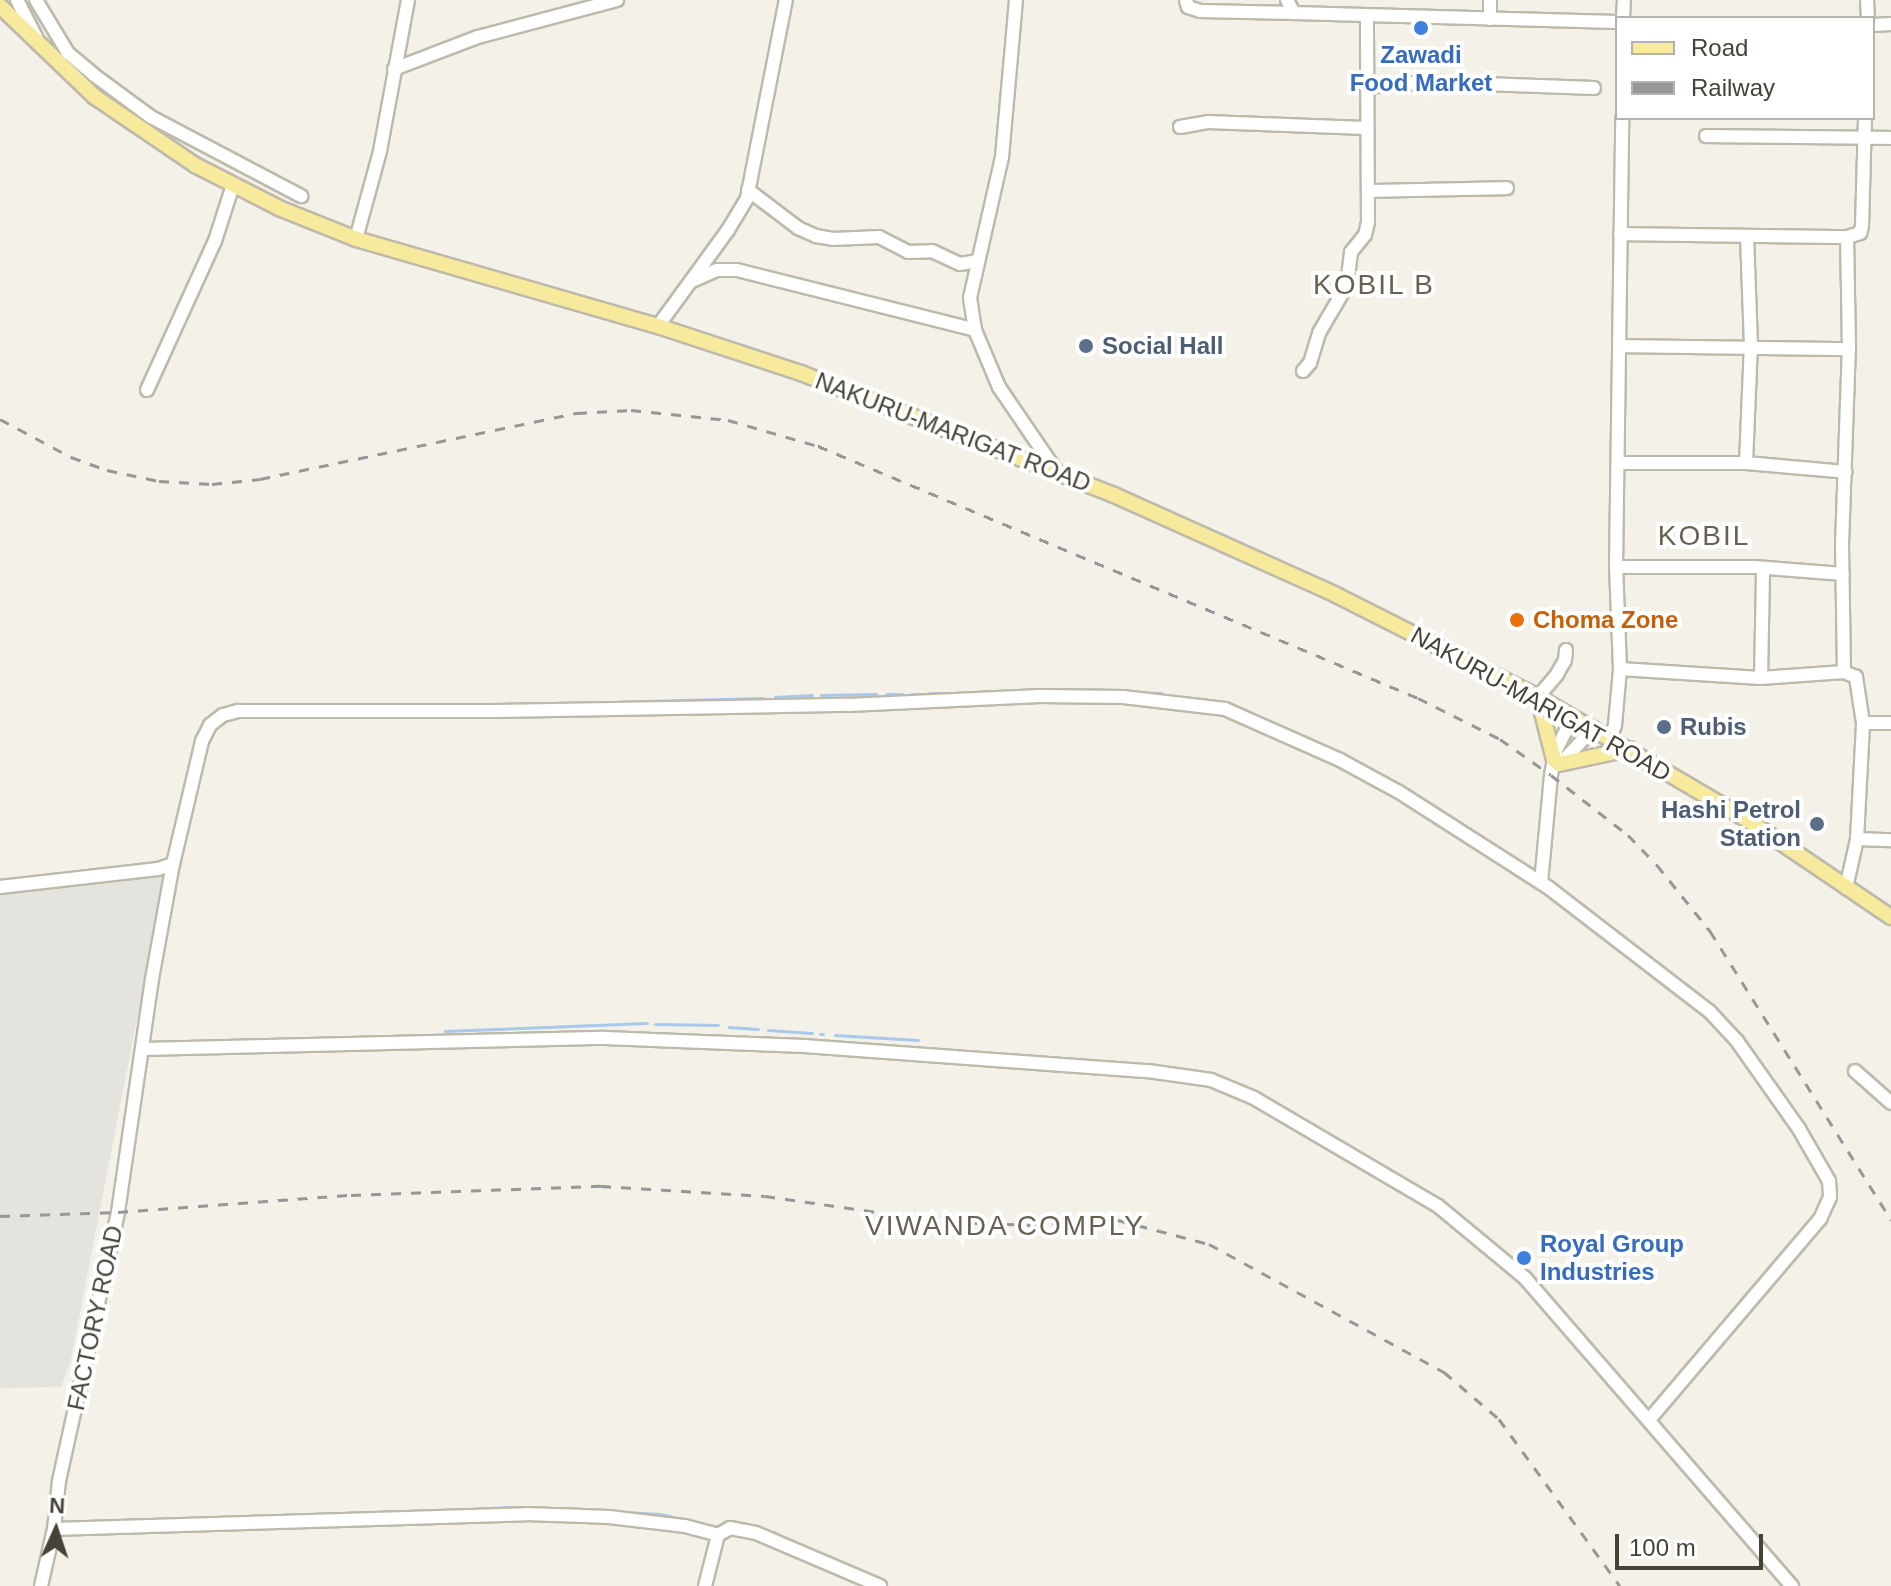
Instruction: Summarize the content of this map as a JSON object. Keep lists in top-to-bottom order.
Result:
{
  "streets": {
    "main road": ["NAKURU-MARIGAT ROAD"],
    "street": ["FACTORY ROAD"]
  },
  "districts": ["KOBIL B", "KOBIL", "VIWANDA COMPLY"],
  "places": [
    "Zawadi Food Market",
    "Social Hall",
    "Choma Zone",
    "Rubis",
    "Hashi Petrol Station",
    "Royal Group Industries"
  ],
  "legend": ["Road", "Railway"],
  "scale_bar": "100 m",
  "north": "top"
}
